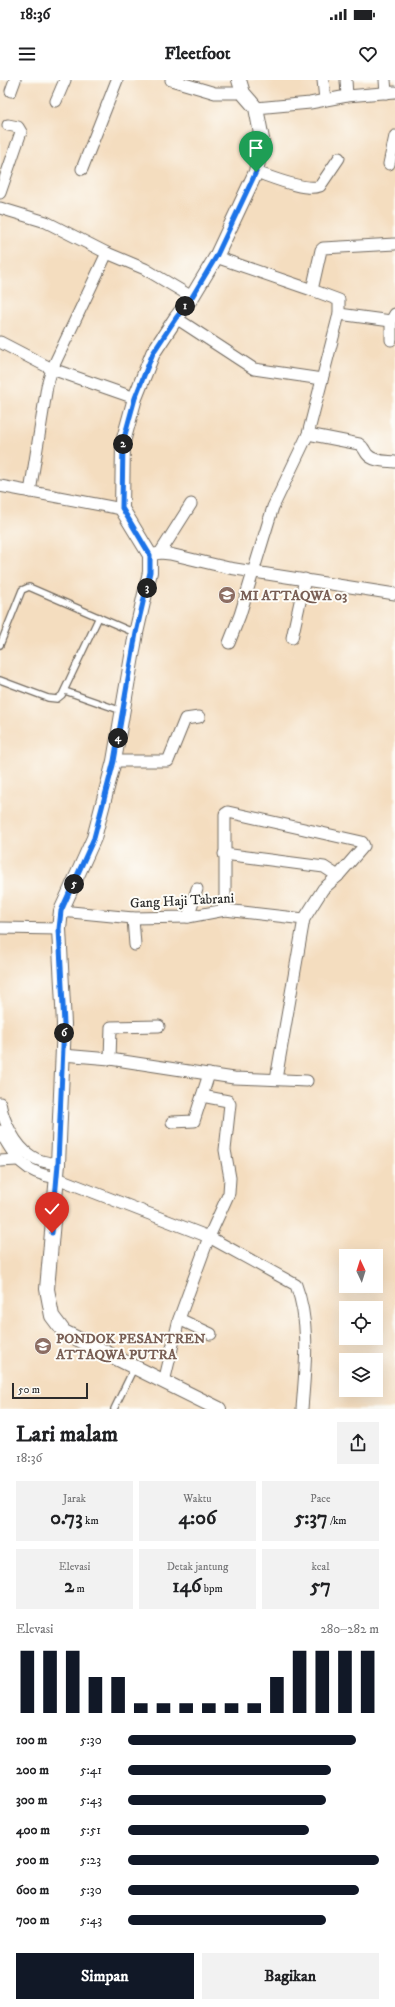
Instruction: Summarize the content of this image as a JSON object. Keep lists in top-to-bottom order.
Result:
{
  "streets": {
    "street": ["Gang Haji Tabrani"]
  },
  "places": {
    "school or university": ["MI ATTAQWA 03", "PONDOK PESANTREN ATTAQWA PUTRA"]
  },
  "scale_bar": "50 m",
  "north": "top",
  "page": {
    "status": "18:36",
    "header": "Fleetfoot",
    "pins": [
      "1",
      "2",
      "3",
      "4",
      "5",
      "6"
    ],
    "scale": "50 m",
    "heading": ["Lari malam", "18:36"],
    "stats": [
      ["Jarak", "0.73 km"],
      ["Waktu", "4:06"],
      ["Pace", "5:37 /km"],
      ["Elevasi", "2 m"],
      ["Detak jantung", "146 bpm"],
      ["kcal", "57"]
    ],
    "chart": ["Elevasi", "280–282 m"],
    "list": [
      {
        "name": "100 m",
        "note": "5:30"
      },
      {
        "name": "200 m",
        "note": "5:41"
      },
      {
        "name": "300 m",
        "note": "5:43"
      },
      {
        "name": "400 m",
        "note": "5:51"
      },
      {
        "name": "500 m",
        "note": "5:23"
      },
      {
        "name": "600 m",
        "note": "5:30"
      },
      {
        "name": "700 m",
        "note": "5:43"
      }
    ],
    "buttons": ["Simpan", "Bagikan"]
  }
}
